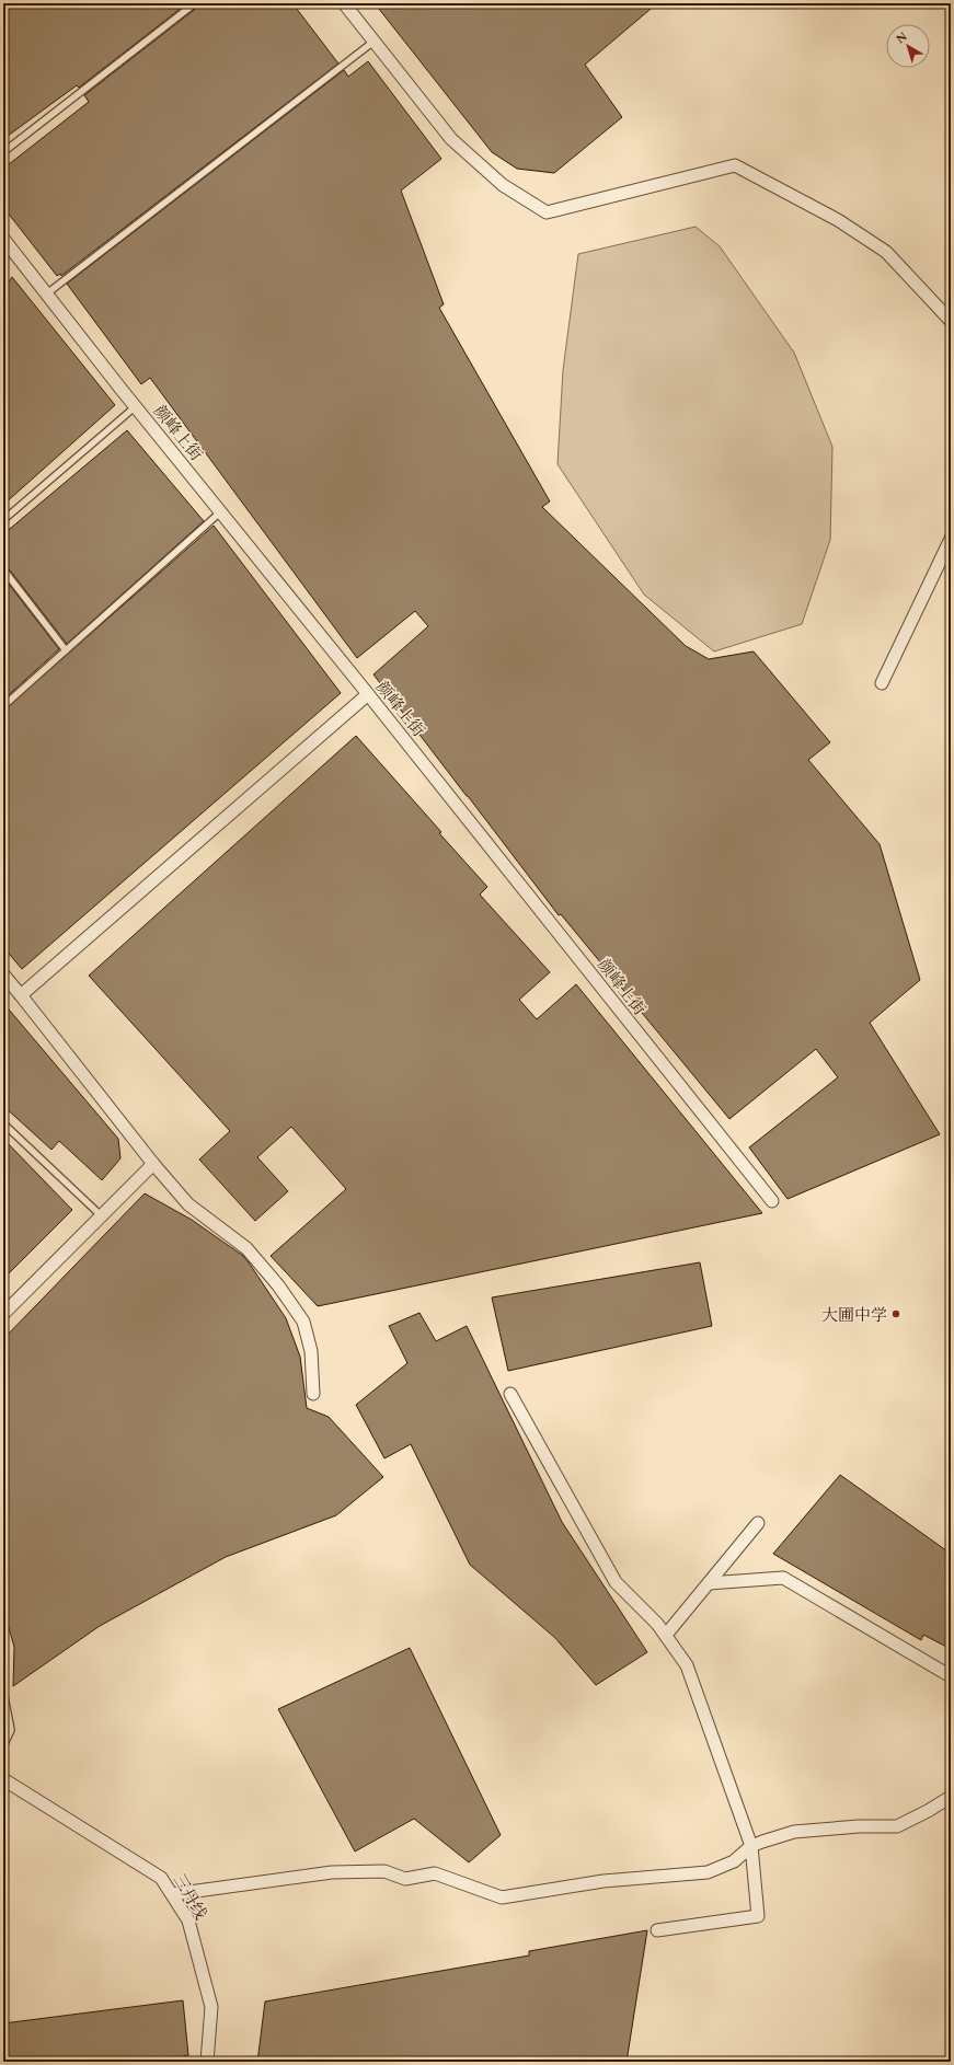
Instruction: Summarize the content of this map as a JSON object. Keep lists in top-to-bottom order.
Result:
{
  "streets": {
    "street": ["颜峰上街", "三丹线"]
  },
  "places": ["大圃中学"],
  "north": "top left"
}
